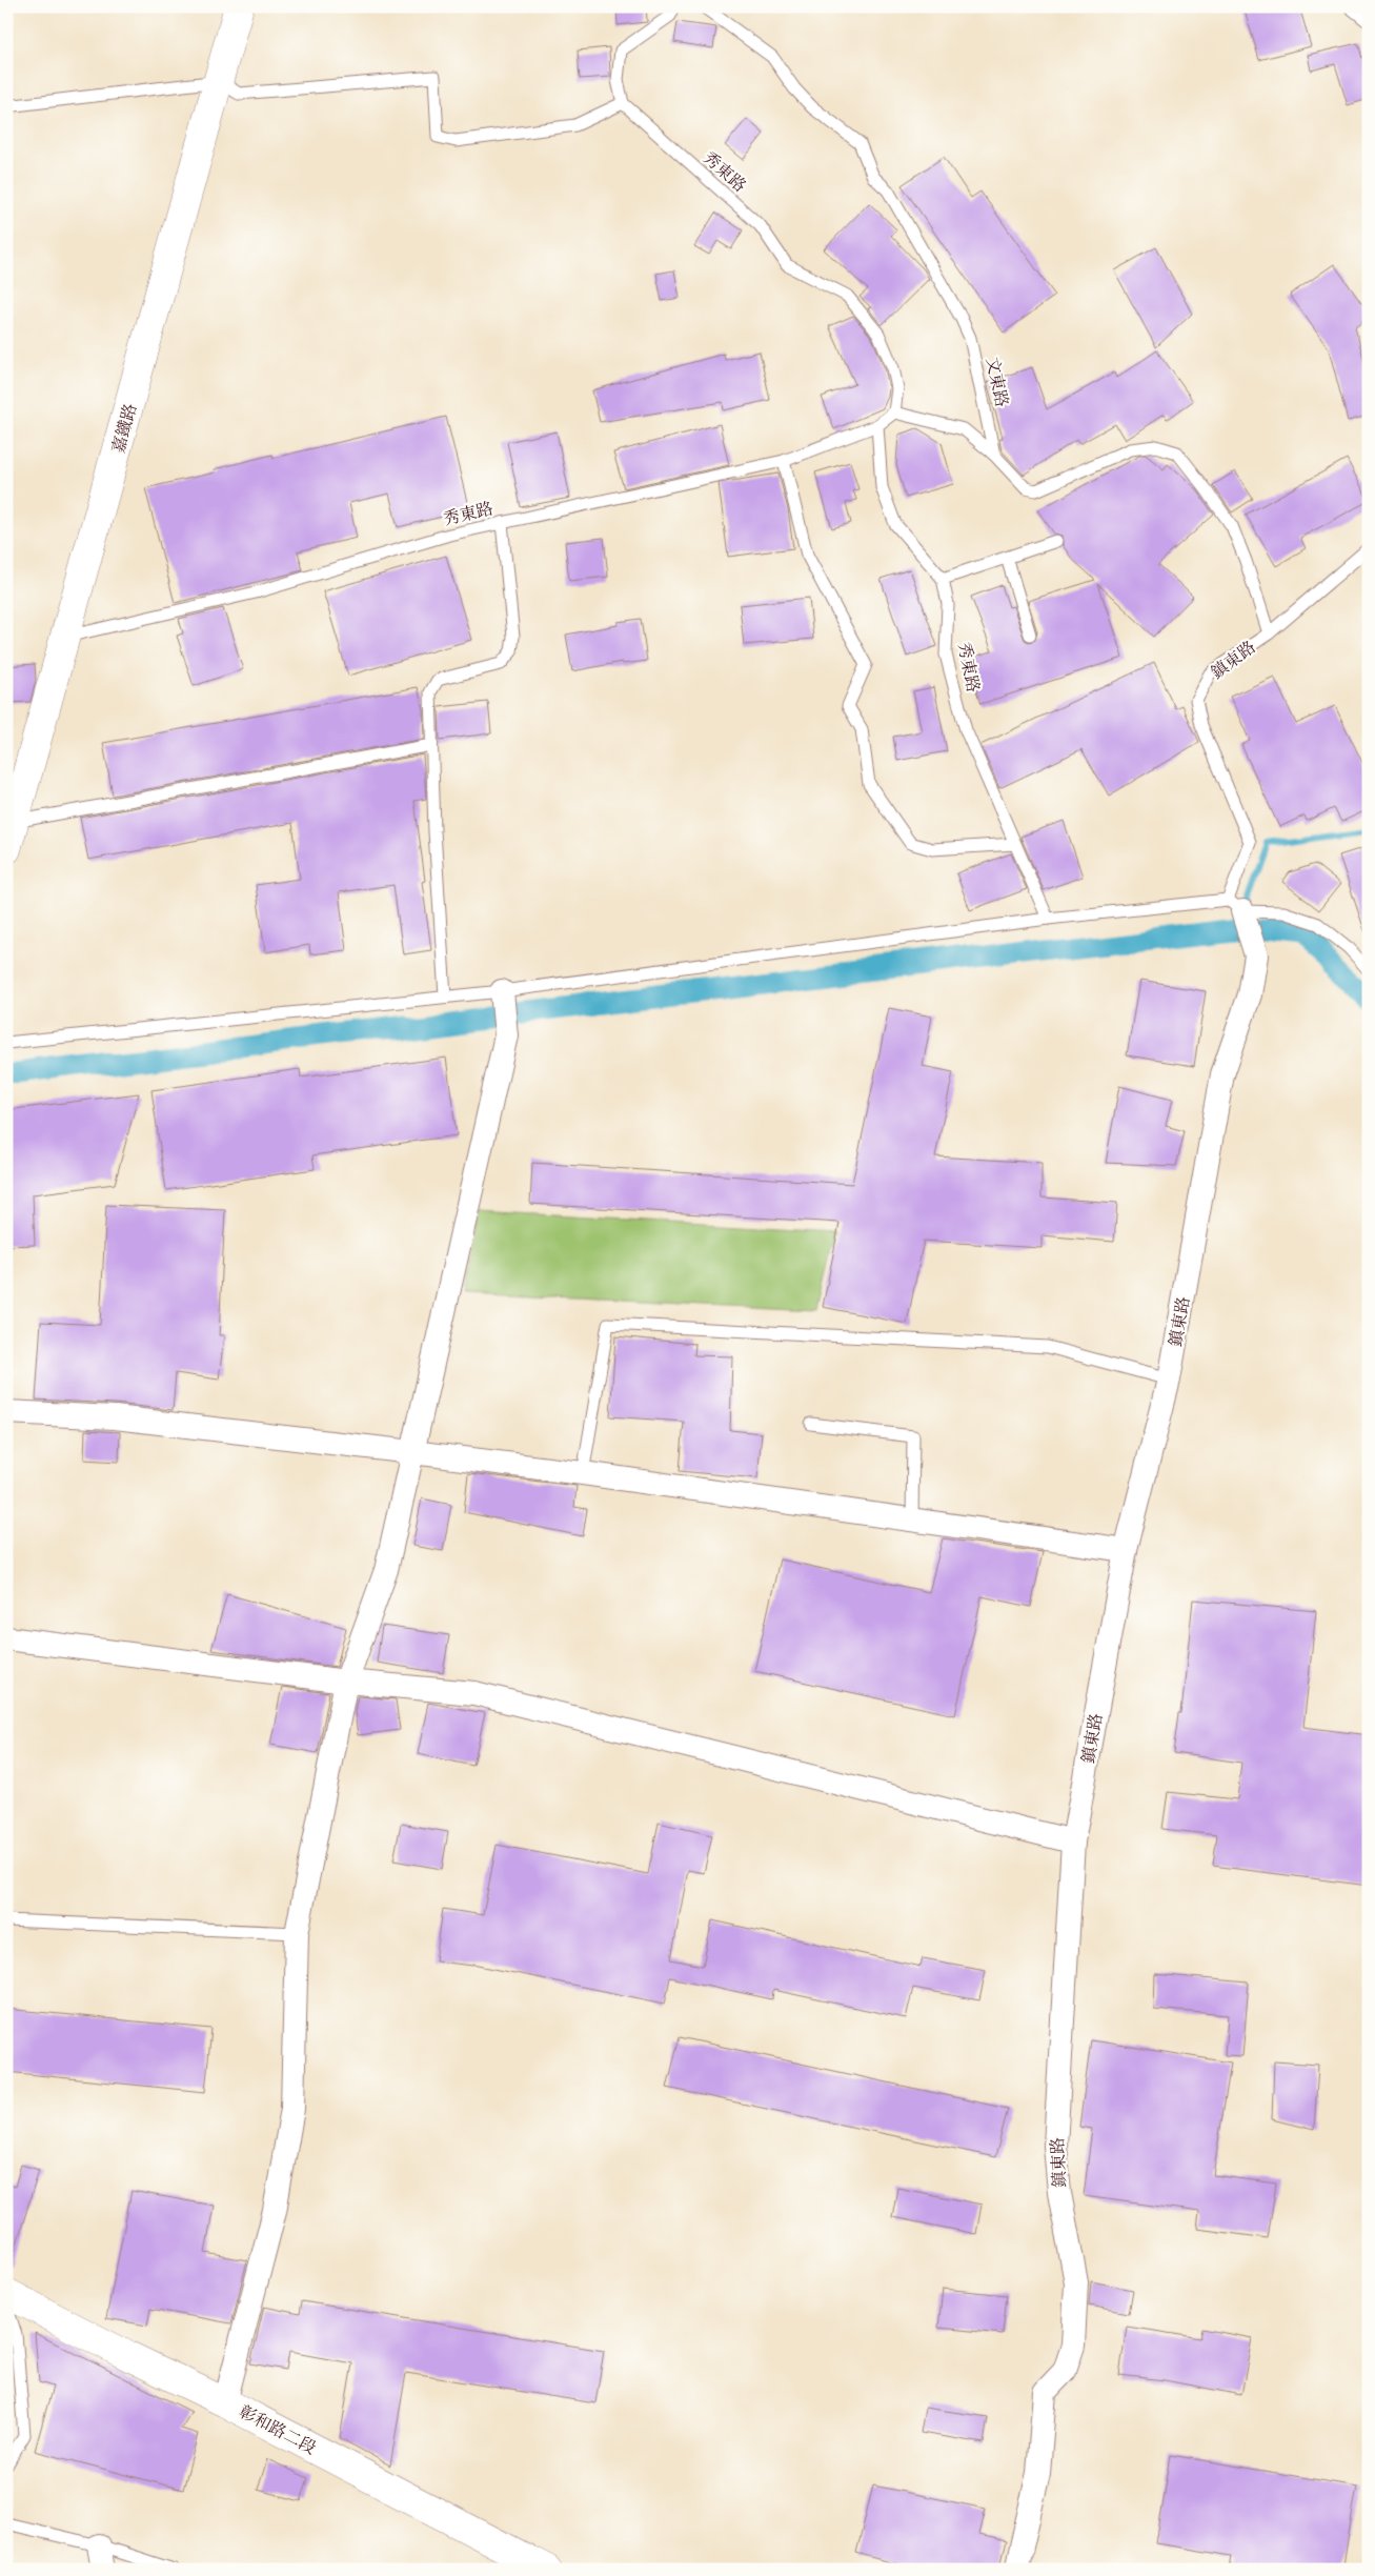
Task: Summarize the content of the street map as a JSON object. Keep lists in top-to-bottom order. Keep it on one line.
{"streets":{"street":["嘉鐵路","鎮東路","彰和路二段"],"lane":["秀東路","文東路"]},"crossings":[["秀東路","嘉鐵路"]]}
